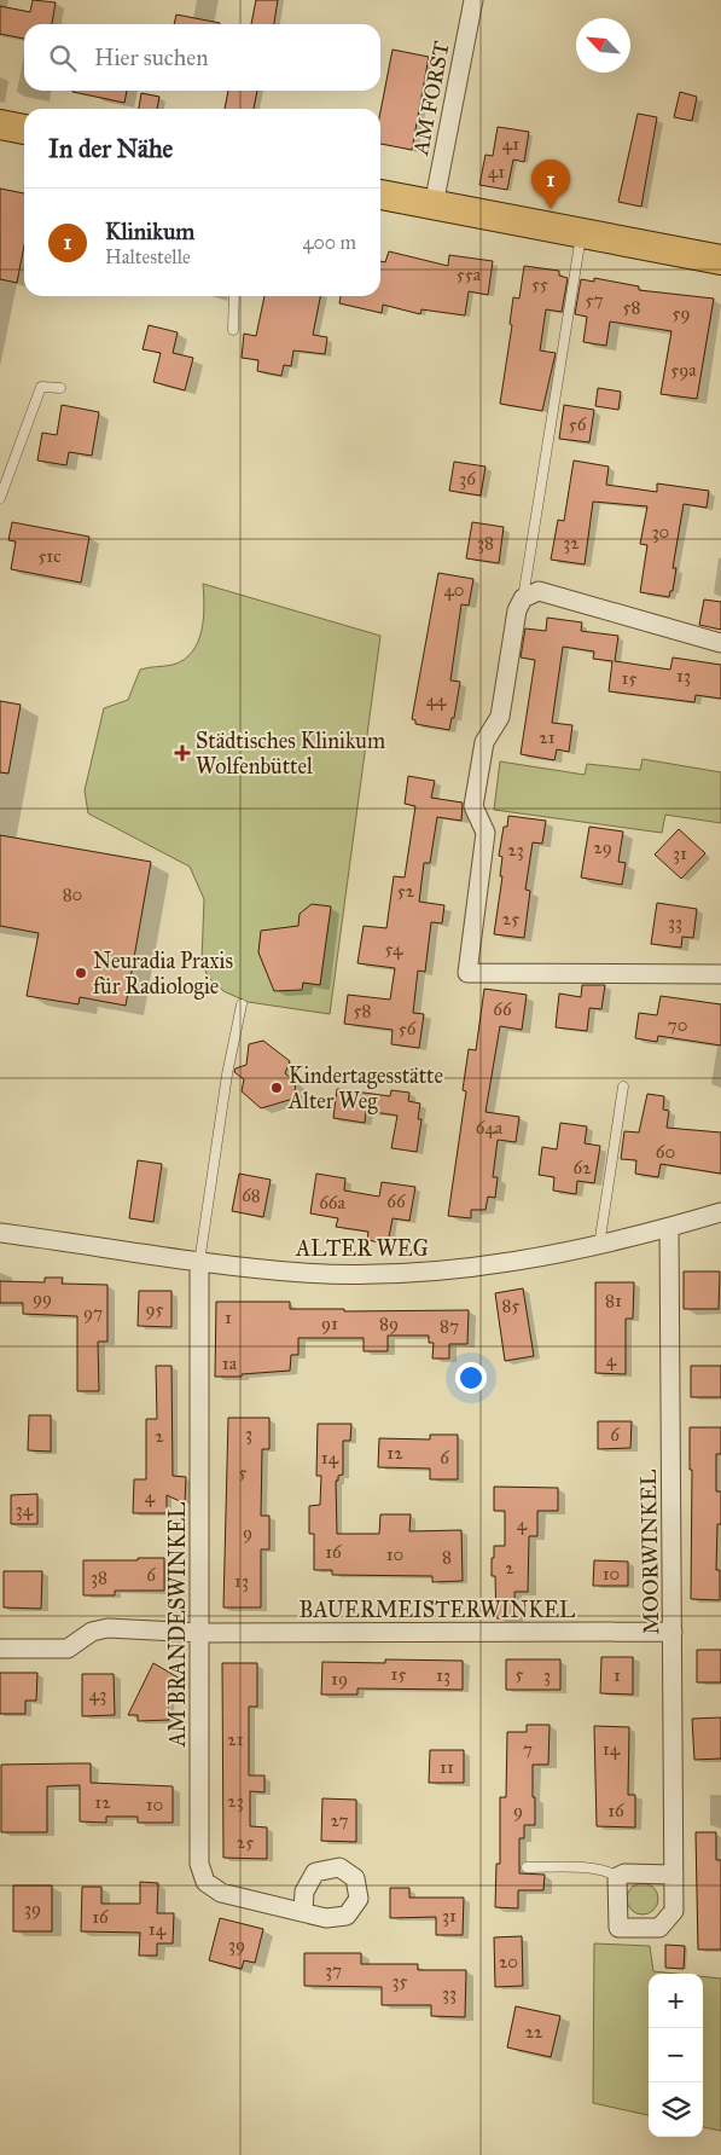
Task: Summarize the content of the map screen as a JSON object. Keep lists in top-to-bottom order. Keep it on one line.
{"streets":{"street":["AM FORST","ALTER WEG","MOORWINKEL","BAUERMEISTERWINKEL","AM BRANDESWINKEL"]},"crossings":[["ALTER WEG","MOORWINKEL"],["ALTER WEG","AM BRANDESWINKEL"],["MOORWINKEL","BAUERMEISTERWINKEL"],["BAUERMEISTERWINKEL","AM BRANDESWINKEL"]],"places":{"health":["Städtisches Klinikum Wolfenbüttel"],"other":["Neuradia Praxis für Radiologie","Kindertagesstätte Alter Weg"]},"house_numbers":["41","41","55a","55","57","58","59","59a","56","36","30","38","32","51c","40","13","15","44","21","29","23","31","52","80","25","33","54","66","58","70","56","64a","60","62","68","66","66a","99","81","85","95","97","1","91","89","87","4","1a","3","6","2","12","14","6","5","4","34","4","9","16","10","8","2","10","6","38","13","15","5","13","3","1","19","43","21","7","14","11","23","12","10","9","16","27","25","39","31","16","14","39","20","37","35","33","22"],"north":"top left","page":{"search":"Hier suchen","heading":"In der Nähe","pins":"1","list":[{"mark":"1","name":"Klinikum","note":"Haltestelle","value":"400 m"}],"map_buttons":["+","−"]}}
